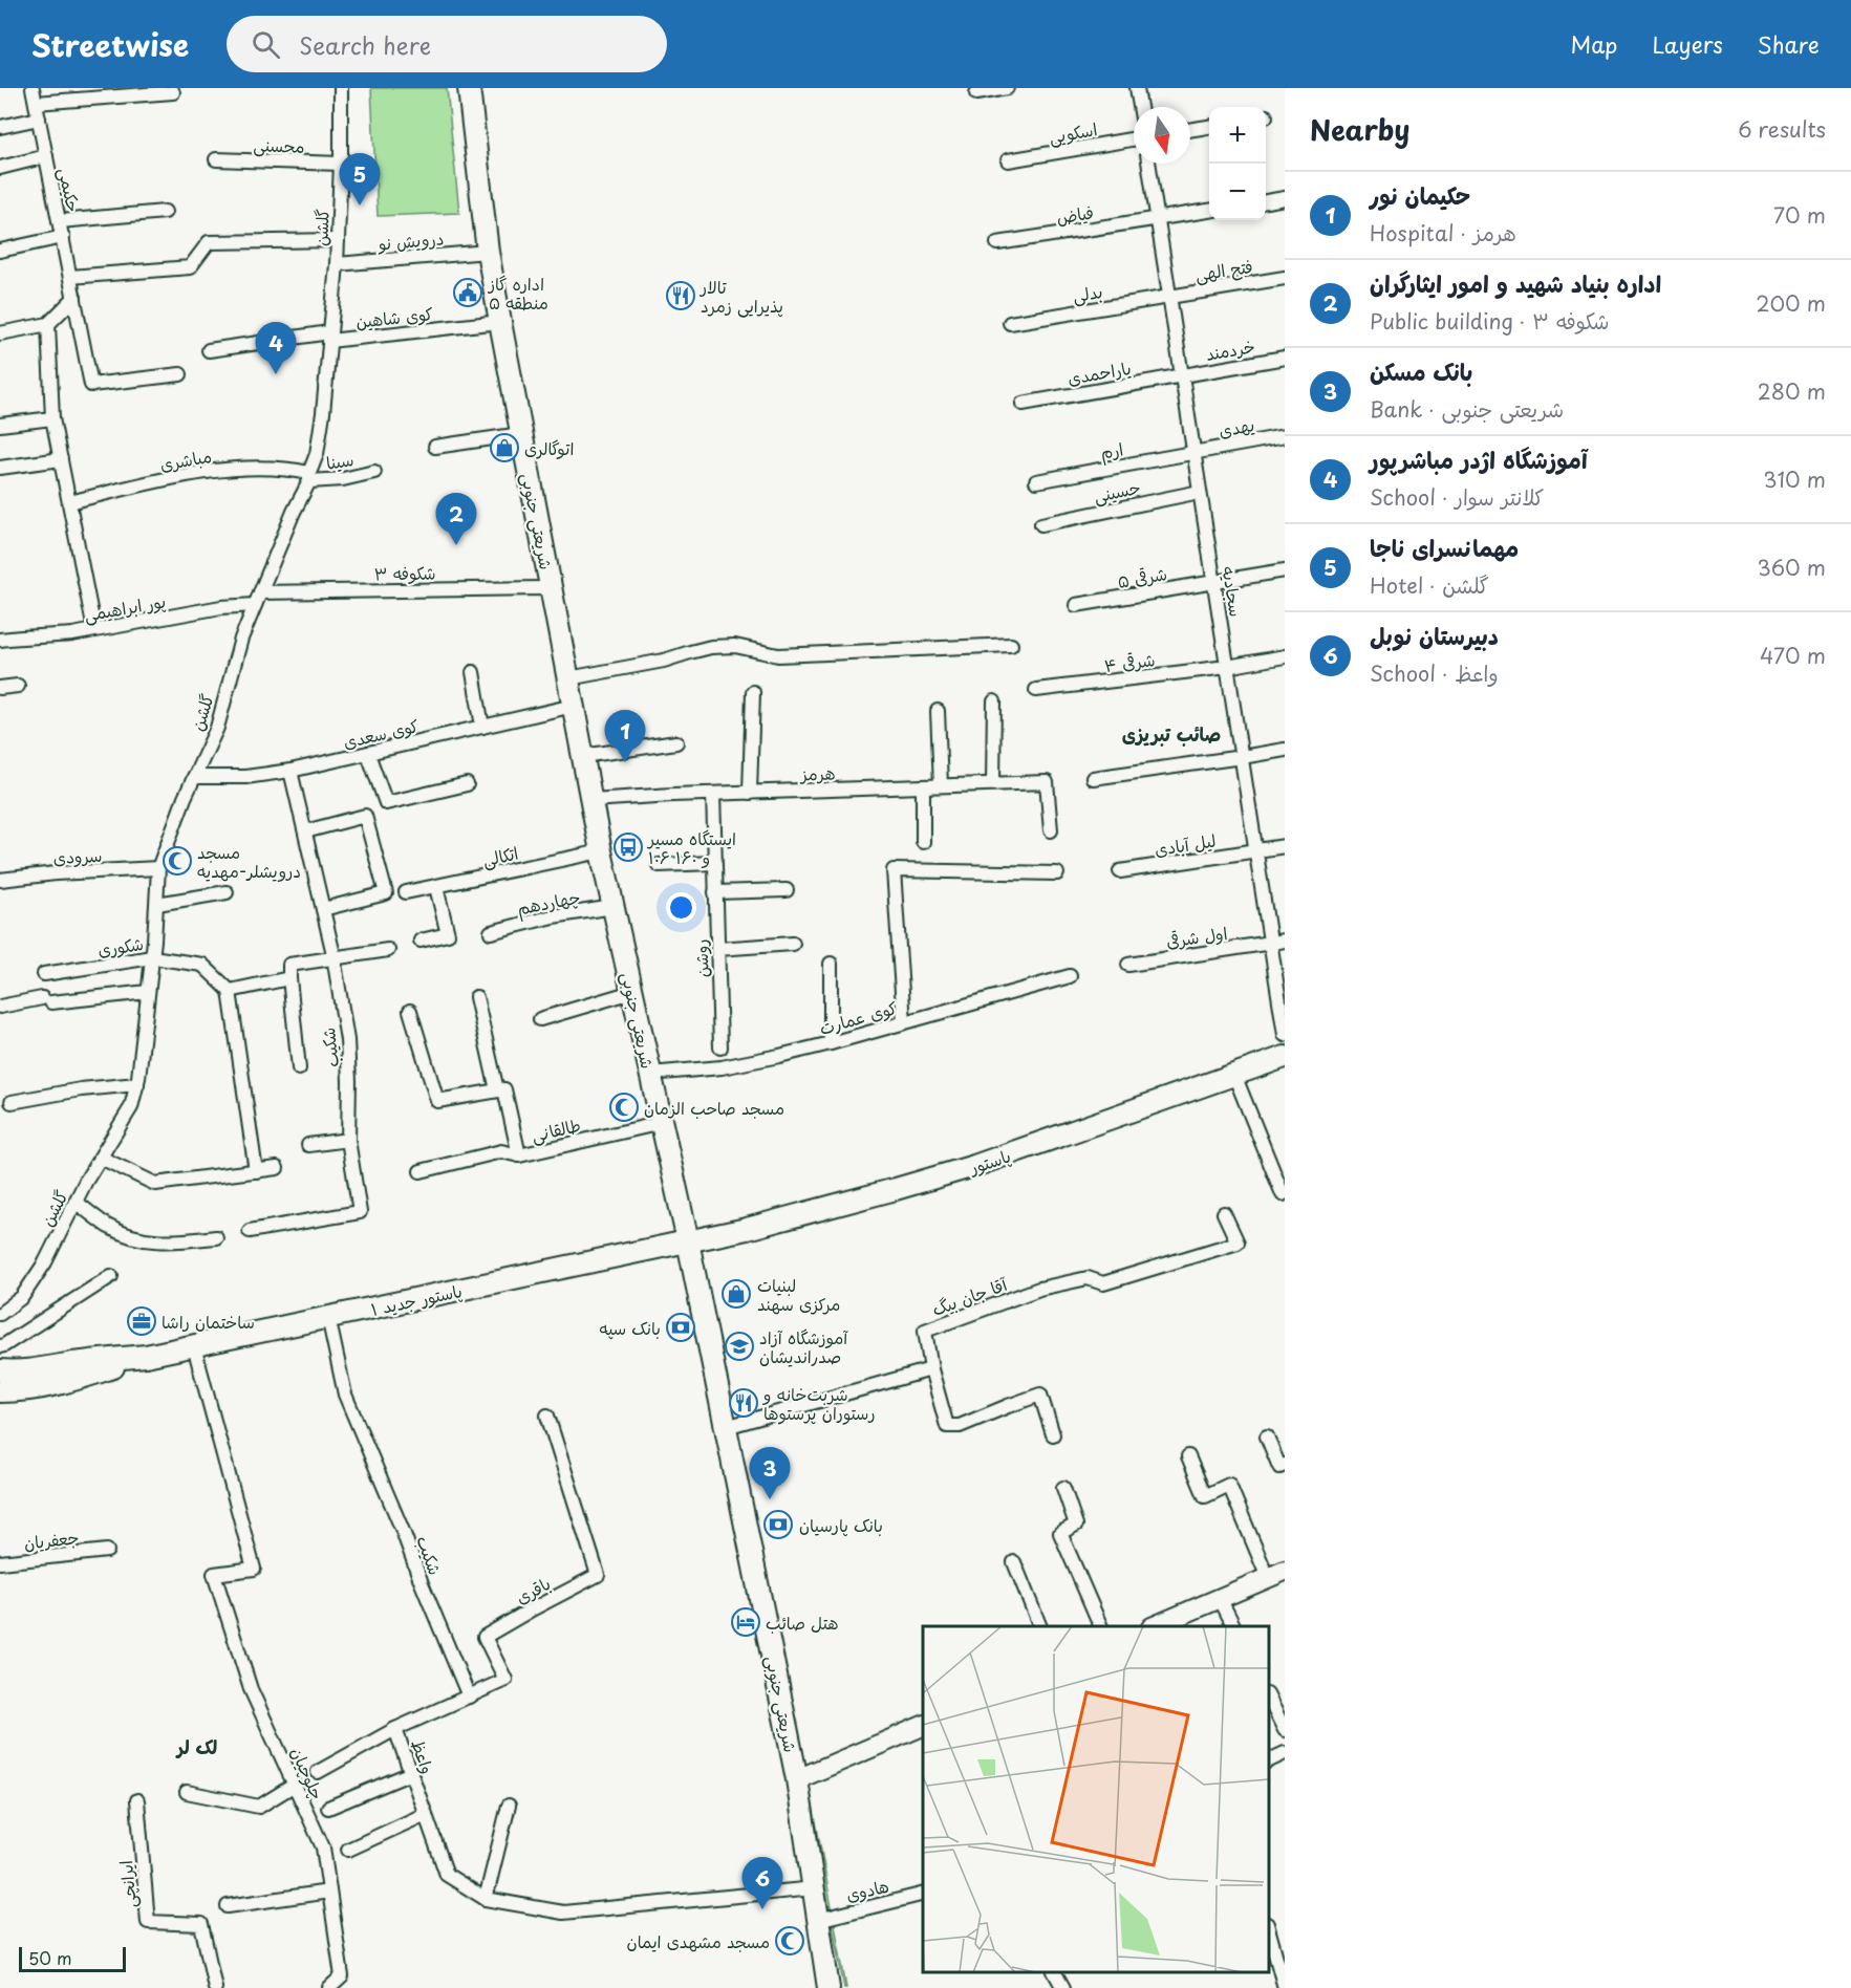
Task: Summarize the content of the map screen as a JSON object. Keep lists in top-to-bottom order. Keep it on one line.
{"streets":{"main road":["شریعتی جنوبی","پاستور","پاستور جدید ۱"],"street":["اسکویی","محسنی","حکیمی","فیاض","گلشن","درویش نو","فتح الهی","بدلی","کوی شاهین","خردمند","یاراحمدی","یهدی","ارم","مباشری","سینا","حسینی","شکوفه ۳","۵ شرقی","سجادیه","پور ابراهیمی","۴ شرقی","کوی سعدی","هرمز","لیل آبادی","سرودی","اتکالی","چهاردهم","اول شرقی","شکوری","روشن","کوی عمارت","شکیب","طالقانی","آقا جان بیگ","جعفریان","باقری","واعظ","چلوچیان","ایرانچی","هادوی"]},"crossings":[["محسنی","گلشن"],["فیاض","سجادیه"],["گلشن","درویش نو"],["گلشن","کوی شاهین"],["گلشن","مباشری"],["گلشن","سینا"],["گلشن","شکوفه ۳"],["گلشن","پور ابراهیمی"],["گلشن","کوی سعدی"],["گلشن","سرودی"],["گلشن","شکوری"],["درویش نو","شریعتی جنوبی"],["فتح الهی","بدلی"],["فتح الهی","سجادیه"],["بدلی","سجادیه"],["کوی شاهین","شریعتی جنوبی"],["خردمند","یاراحمدی"],["خردمند","سجادیه"],["یاراحمدی","سجادیه"],["یهدی","ارم"],["یهدی","سجادیه"],["ارم","سجادیه"],["مباشری","سینا"],["حسینی","سجادیه"],["شریعتی جنوبی","شکوفه ۳"],["شریعتی جنوبی","کوی سعدی"],["شریعتی جنوبی","هرمز"],["شریعتی جنوبی","اتکالی"],["شریعتی جنوبی","چهاردهم"],["شریعتی جنوبی","کوی عمارت"],["شریعتی جنوبی","طالقانی"],["شریعتی جنوبی","پاستور"],["شریعتی جنوبی","پاستور جدید ۱"],["شریعتی جنوبی","واعظ"],["شریعتی جنوبی","هادوی"],["۵ شرقی","سجادیه"],["سجادیه","۴ شرقی"],["سجادیه","لیل آبادی"],["سجادیه","اول شرقی"],["کوی سعدی","شکیب"],["هرمز","روشن"],["شکیب","پاستور جدید ۱"],["شکیب","واعظ"],["پاستور","پاستور جدید ۱"],["پاستور جدید ۱","چلوچیان"],["باقری","واعظ"]],"districts":["صائب تبریزی","لک لر"],"places":{"public building":["اداره گاز منطقه ۵"],"restaurant":["تالار پذیرایی زمرد","شربت‌خانه و رستوران پرستوها"],"shop":["اتوگالری","لبنیات مرکزی سهند"],"bus stop":["ایستگاه مسیر ۱۰۶ و ۱۶۰"],"mosque":["مسجد درویشلر-مهدیه","مسجد صاحب الزمان","مسجد مشهدی ایمان"],"office":["ساختمان راشا"],"bank":["بانک سپه","بانک پارسیان"],"school or university":["آموزشگاه آزاد صدراندیشان"],"hotel":["هتل صائب"]},"scale_bar":"50 m","north":"bottom","page":{"header":"Streetwise","search":"Search here","nav":["Map","Layers","Share"],"heading":["Nearby","6 results"],"map_buttons":["+","−"],"pins":["5","4","2","1","3","6"],"list":[{"mark":"1","name":"حکیمان نور","note":"Hospital · هرمز","value":"70 m"},{"mark":"2","name":"اداره بنیاد شهید و امور ایثارگران","note":"Public building · شکوفه ۳","value":"200 m"},{"mark":"3","name":"بانک مسکن","note":"Bank · شریعتی جنوبی","value":"280 m"},{"mark":"4","name":"آموزشگاه اژدر مباشرپور","note":"School · کلانتر سوار","value":"310 m"},{"mark":"5","name":"مهمانسرای ناجا","note":"Hotel · گلشن","value":"360 m"},{"mark":"6","name":"دبیرستان نوبل","note":"School · واعظ","value":"470 m"}],"scale":"50 m"}}
